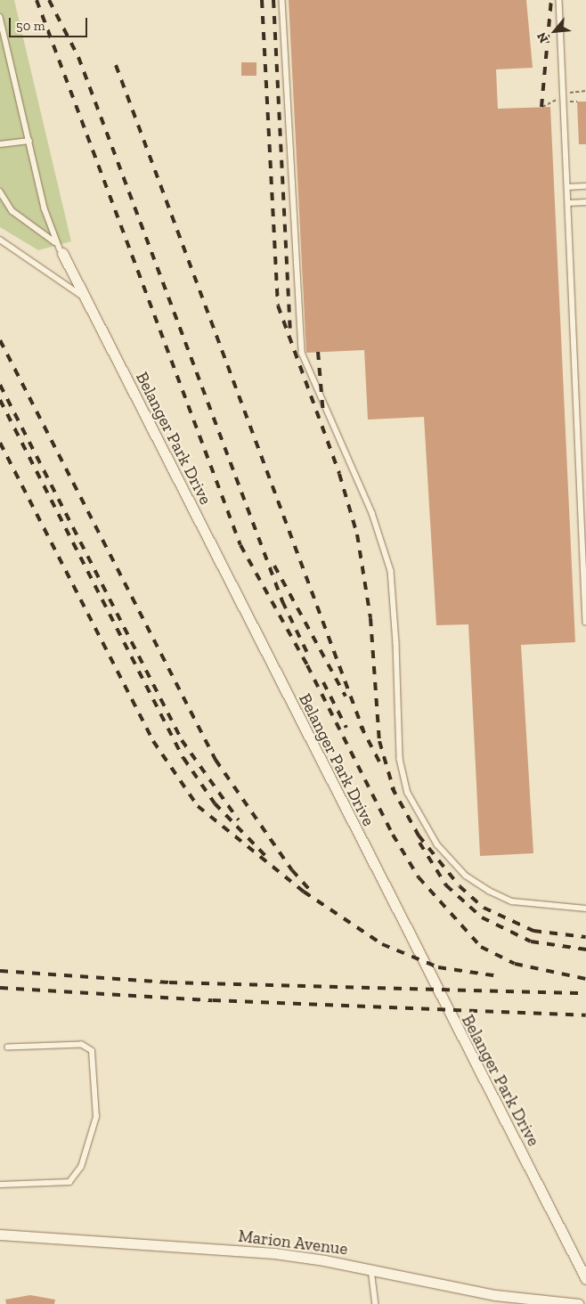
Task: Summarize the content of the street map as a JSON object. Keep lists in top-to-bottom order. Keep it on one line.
{"streets":{"street":["Belanger Park Drive","Marion Avenue"]},"scale_bar":"50 m","north":"bottom left"}
